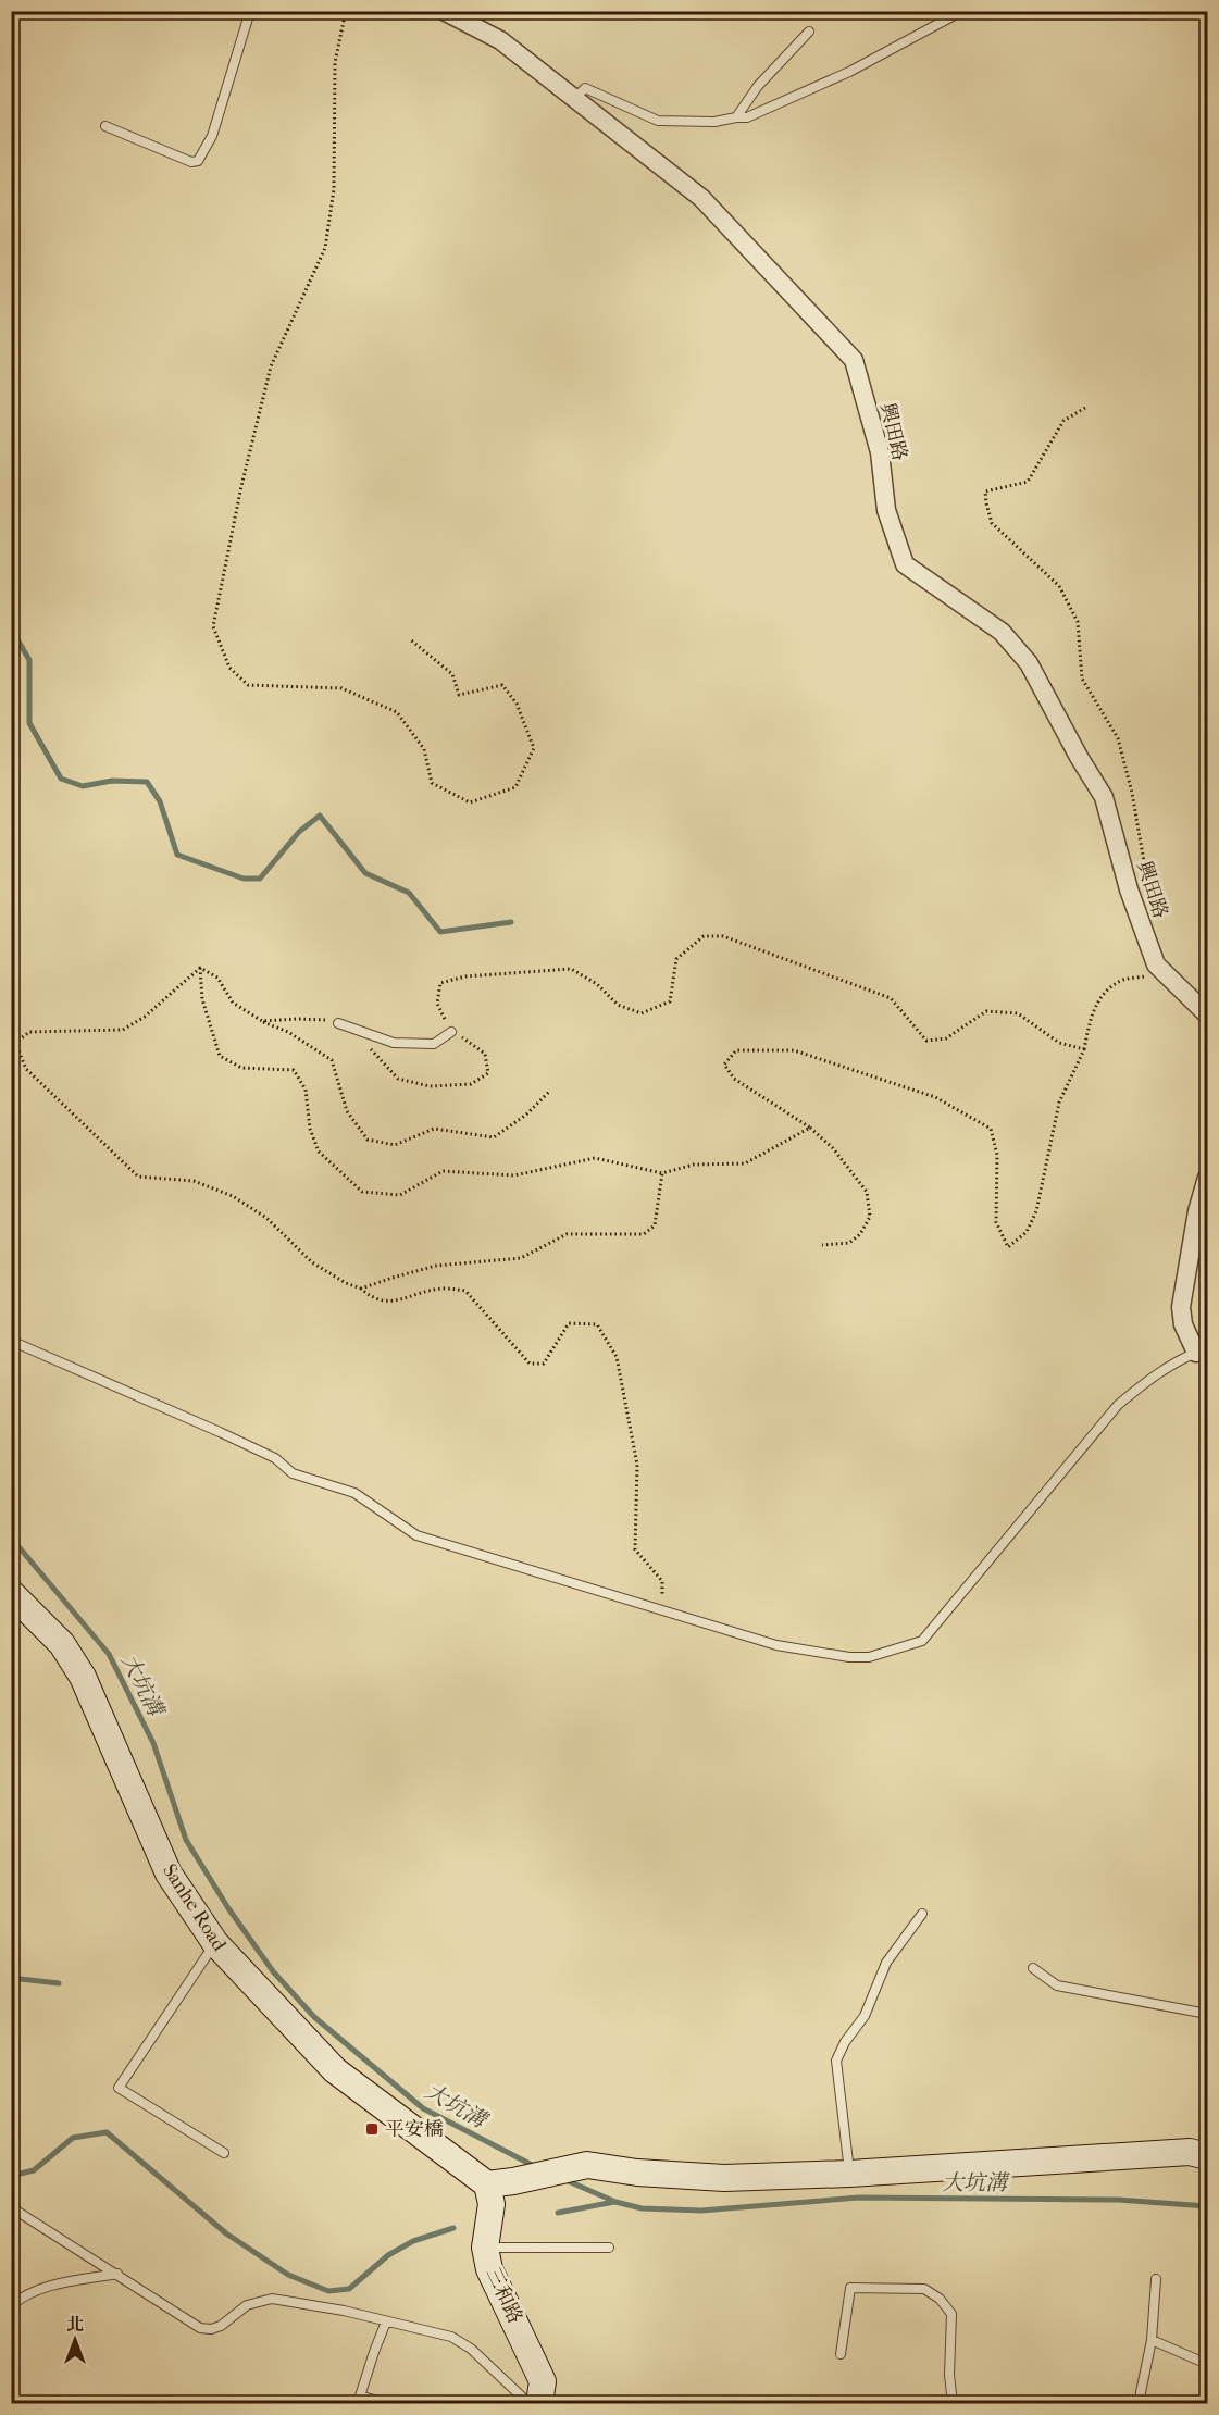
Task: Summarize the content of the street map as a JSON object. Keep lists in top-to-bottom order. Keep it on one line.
{"streets":{"main road":["Sanhe Road","三和路"],"street":["興田路"]},"crossings":[["Sanhe Road","三和路"]],"water":["大坑溝"],"places":{"transit":["平安橋"]},"north":"top"}
